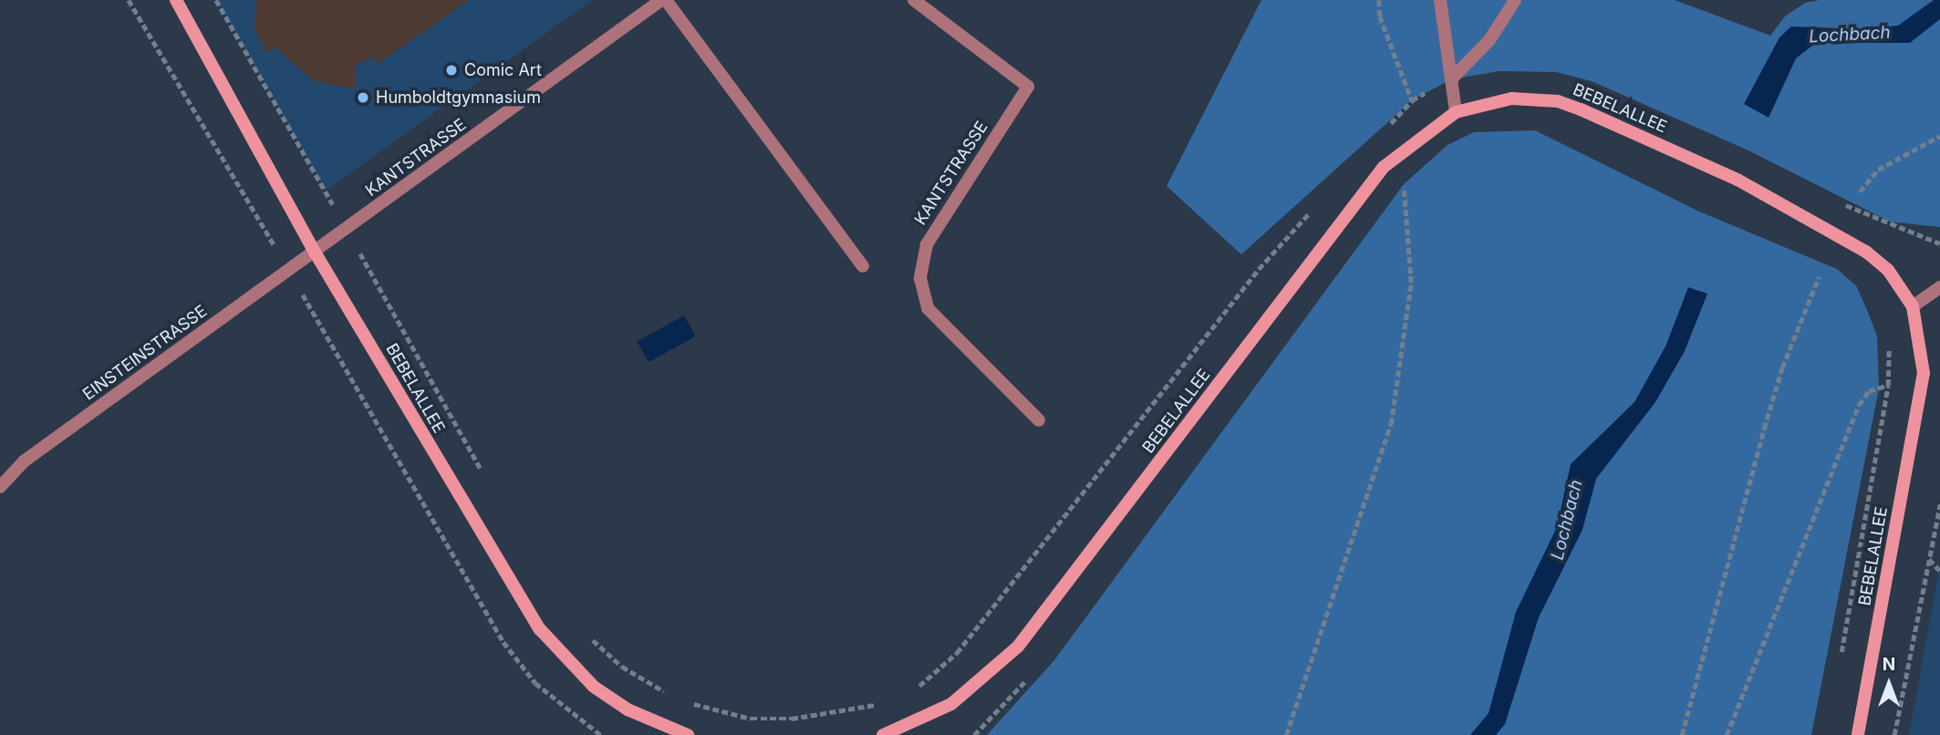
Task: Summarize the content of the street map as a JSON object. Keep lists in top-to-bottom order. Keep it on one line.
{"streets":{"main road":["BEBELALLEE"],"street":["KANTSTRASSE","EINSTEINSTRASSE"]},"crossings":[["BEBELALLEE","KANTSTRASSE"],["BEBELALLEE","EINSTEINSTRASSE"],["KANTSTRASSE","EINSTEINSTRASSE"]],"water":["Lochbach"],"places":["Comic Art","Humboldtgymnasium"],"north":"top"}
